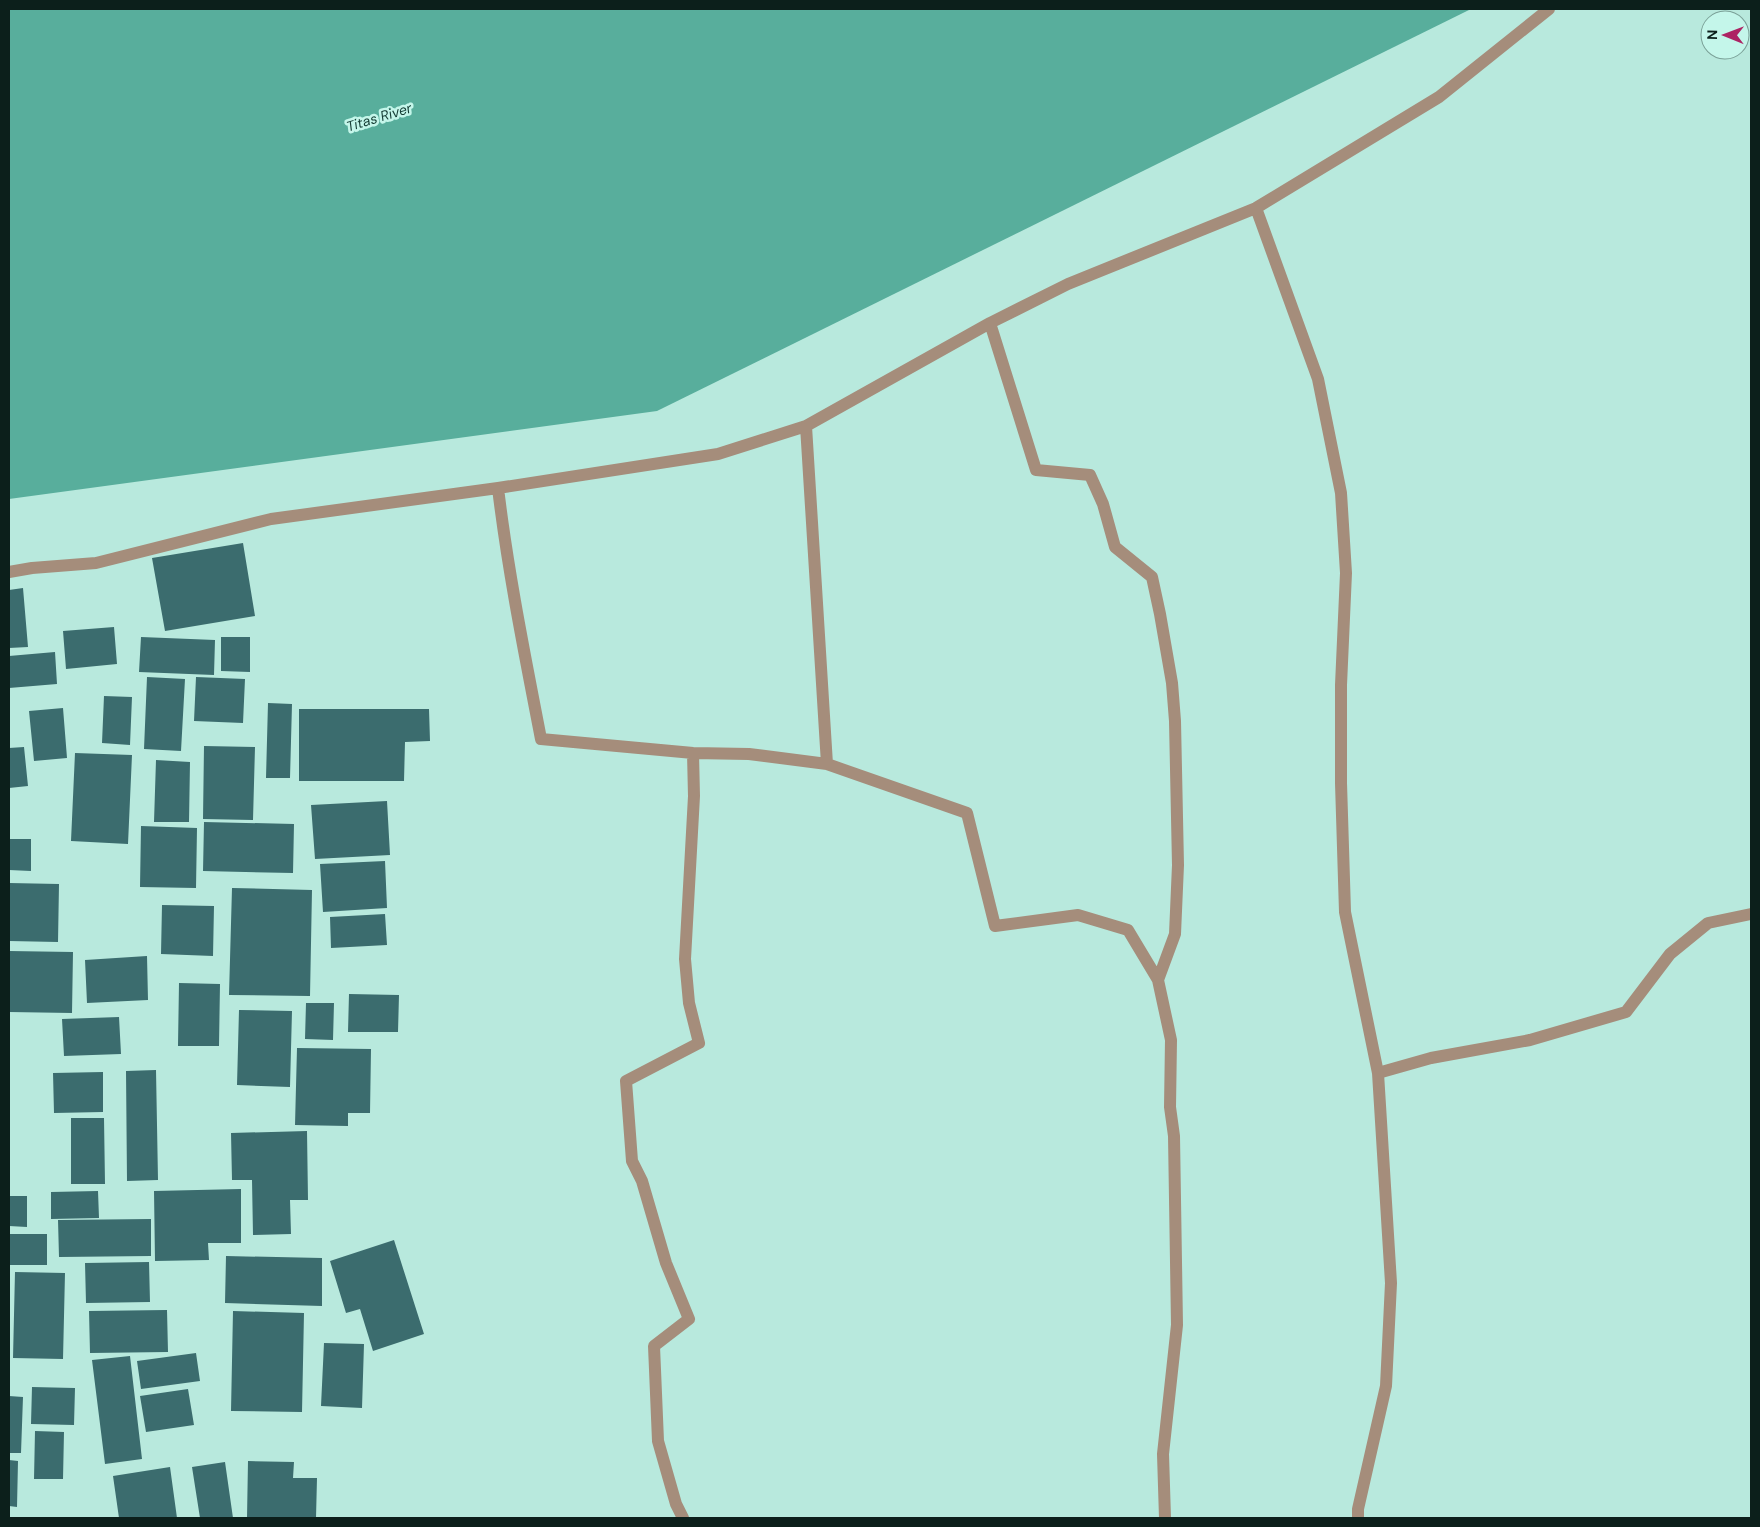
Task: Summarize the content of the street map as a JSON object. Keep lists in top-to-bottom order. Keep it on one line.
{"water":["Titas River"],"north":"left"}
